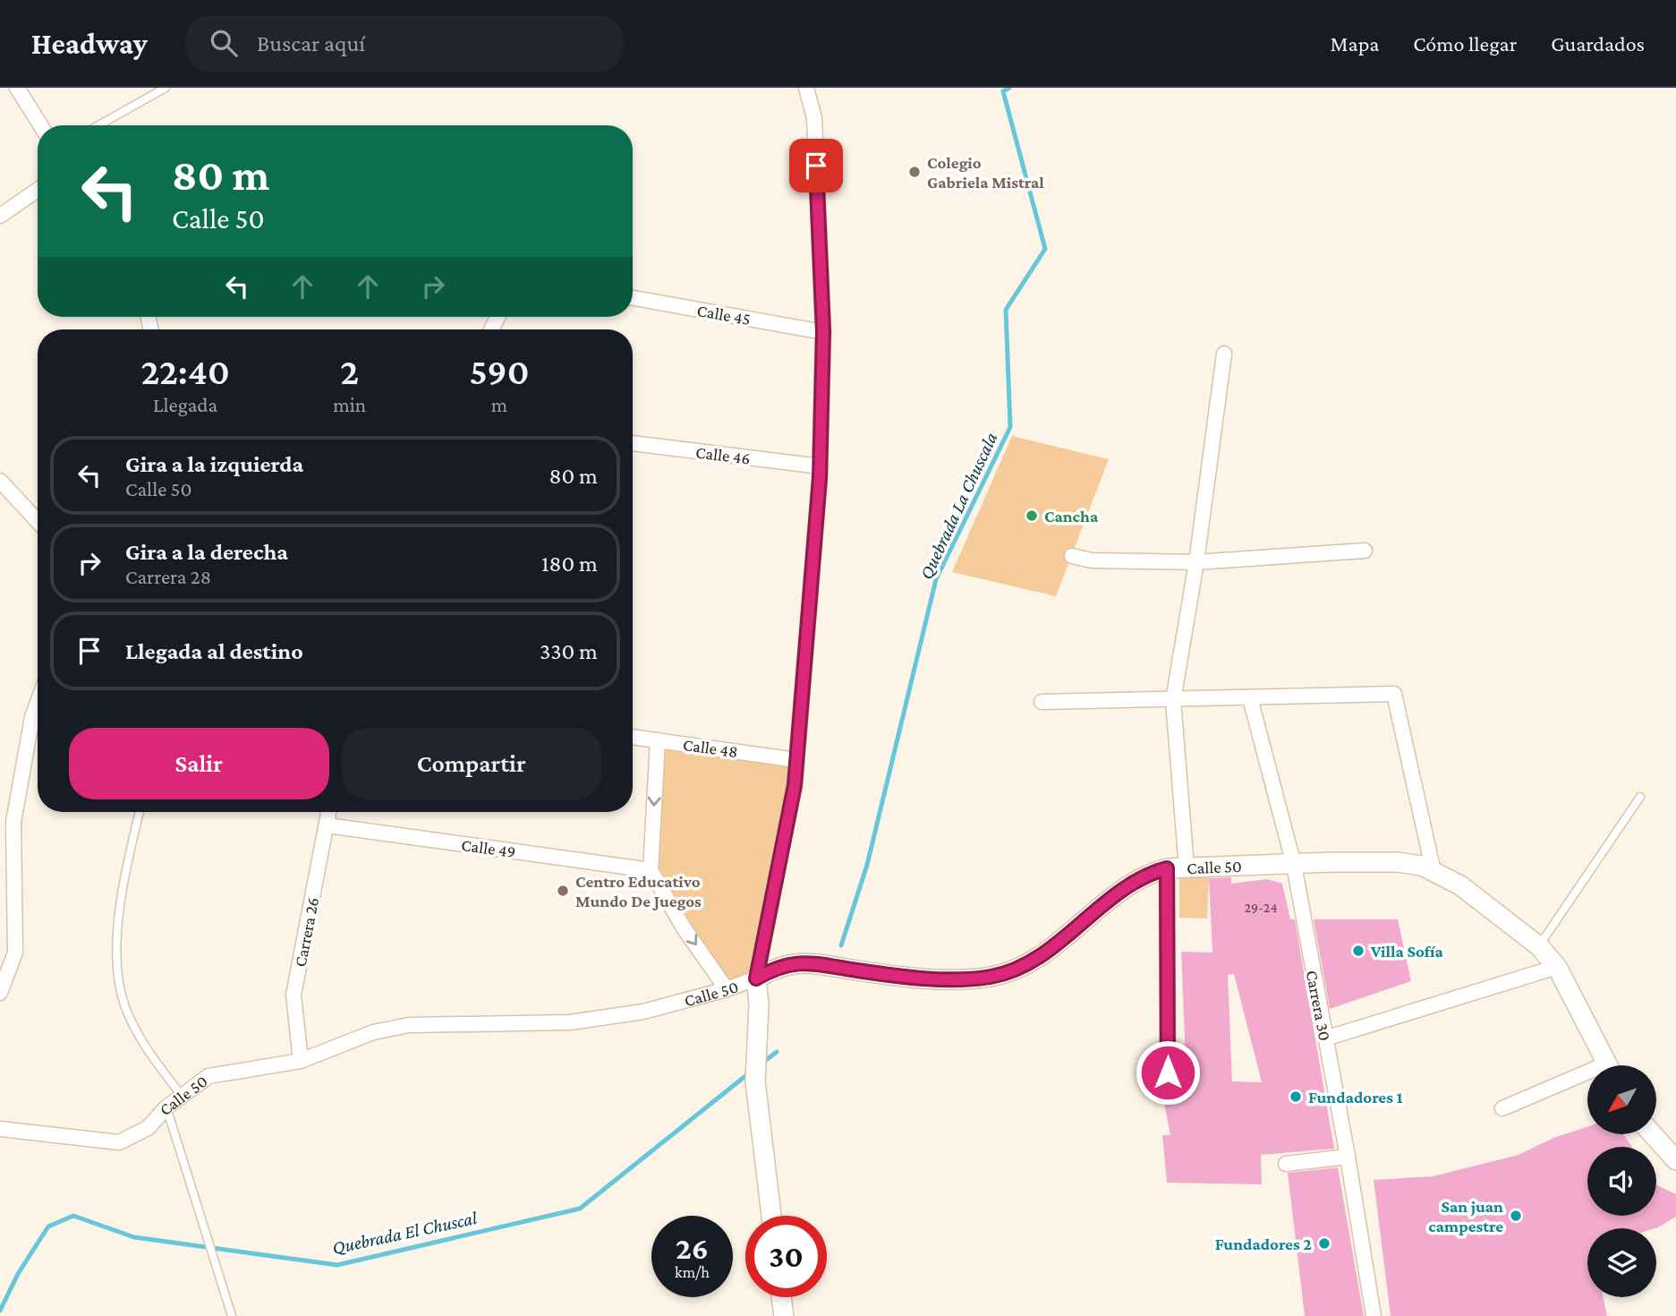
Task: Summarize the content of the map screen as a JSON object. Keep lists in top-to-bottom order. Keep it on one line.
{"streets":{"street":["Calle 45","Calle 46","Calle 48","Calle 49","Calle 50","Carrera 26","Carrera 30"]},"crossings":[["Calle 49","Carrera 26"],["Calle 50","Carrera 26"],["Calle 50","Carrera 30"]],"water":["Quebrada La Chuscala","Quebrada El Chuscal"],"places":["Colegio Gabriela Mistral","Cancha","Centro Educativo Mundo De Juegos","Villa Sofía","Fundadores 1","San juan campestre","Fundadores 2"],"house_numbers":["29-24"],"north":"bottom left","page":{"header":"Headway","search":"Buscar aquí","nav":["Mapa","Cómo llegar","Guardados"],"turn":["80 m","Calle 50"],"eta":["22:40","Llegada","2","min","590","m"],"list":[{"name":"Gira a la izquierda","note":"Calle 50","value":"80 m"},{"name":"Gira a la derecha","note":"Carrera 28","value":"180 m"},{"name":"Llegada al destino","value":"330 m"}],"buttons":["Salir","Compartir"],"speed":"26 km/h","limit":"30"}}
